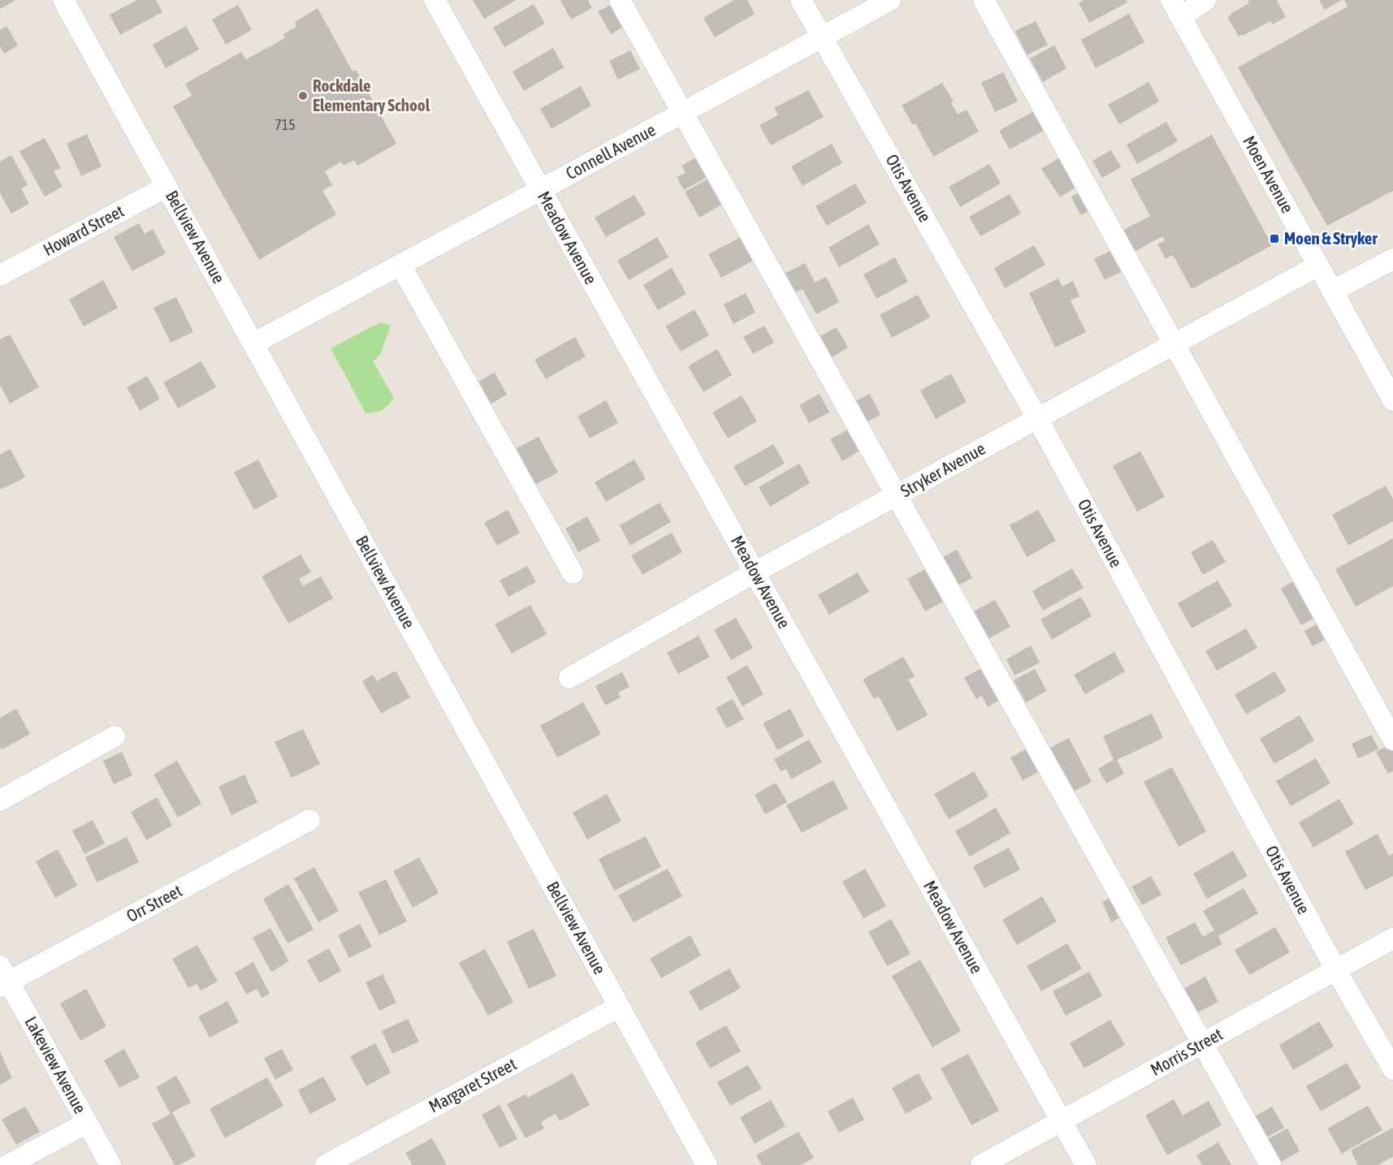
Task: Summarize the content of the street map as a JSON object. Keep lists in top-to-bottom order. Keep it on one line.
{"streets":{"street":["Connell Avenue","Moen Avenue","Otis Avenue","Howard Street","Bellview Avenue","Meadow Avenue","Stryker Avenue","Orr Street","Morris Street","Lakeview Avenue","Margaret Street"]},"crossings":[["Connell Avenue","Otis Avenue"],["Connell Avenue","Bellview Avenue"],["Connell Avenue","Meadow Avenue"],["Moen Avenue","Stryker Avenue"],["Otis Avenue","Stryker Avenue"],["Otis Avenue","Morris Street"],["Howard Street","Bellview Avenue"],["Bellview Avenue","Margaret Street"],["Meadow Avenue","Stryker Avenue"],["Meadow Avenue","Morris Street"],["Orr Street","Lakeview Avenue"]],"places":{"other":["Rockdale Elementary School"],"transit":["Moen & Stryker"]},"house_numbers":["715"]}
